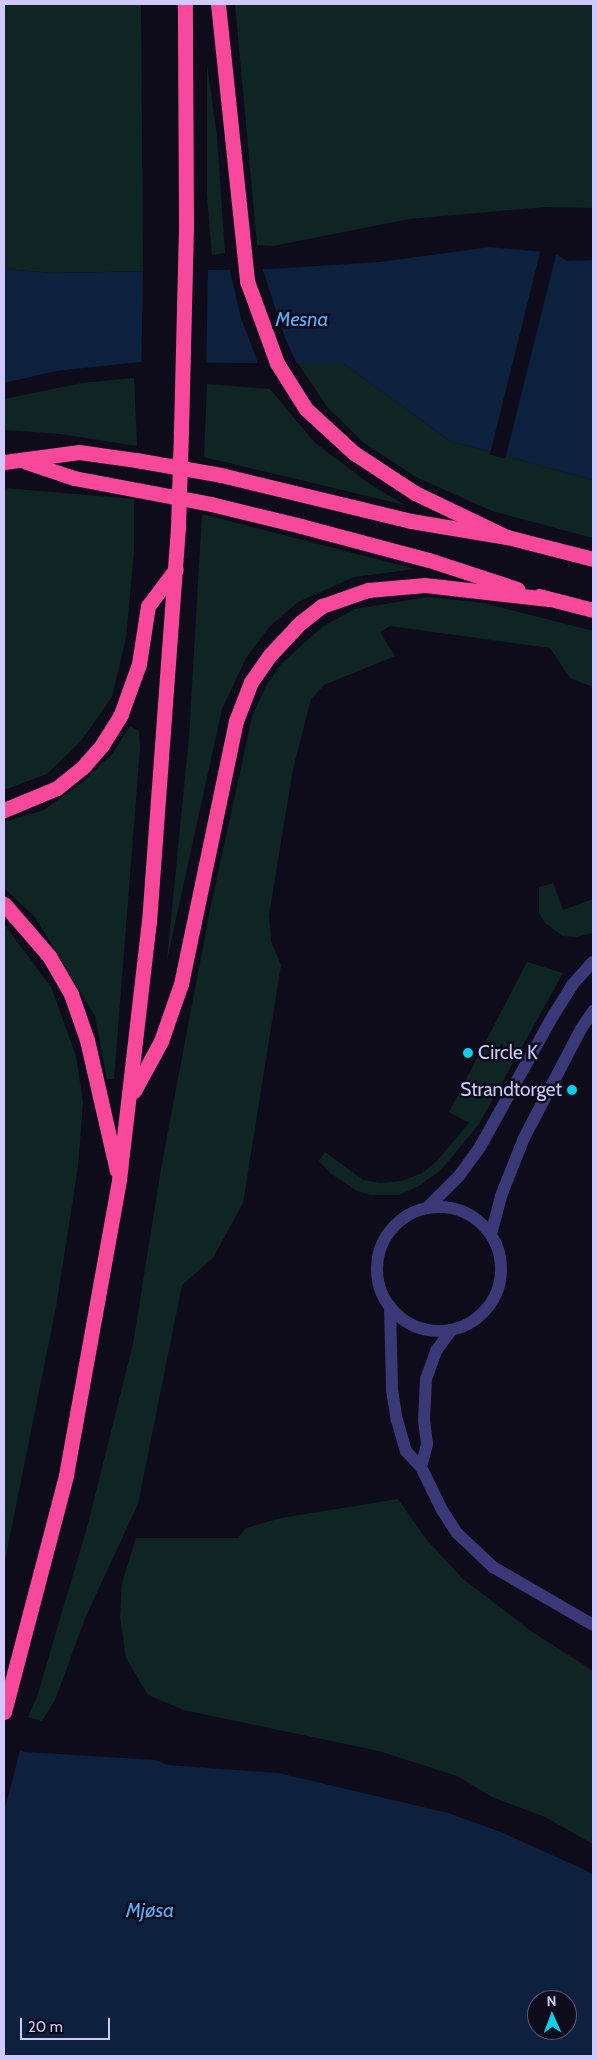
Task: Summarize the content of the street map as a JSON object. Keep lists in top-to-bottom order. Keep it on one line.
{"water":["Mesna","Mjøsa"],"places":["Circle K","Strandtorget"],"scale_bar":"20 m","north":"top"}
